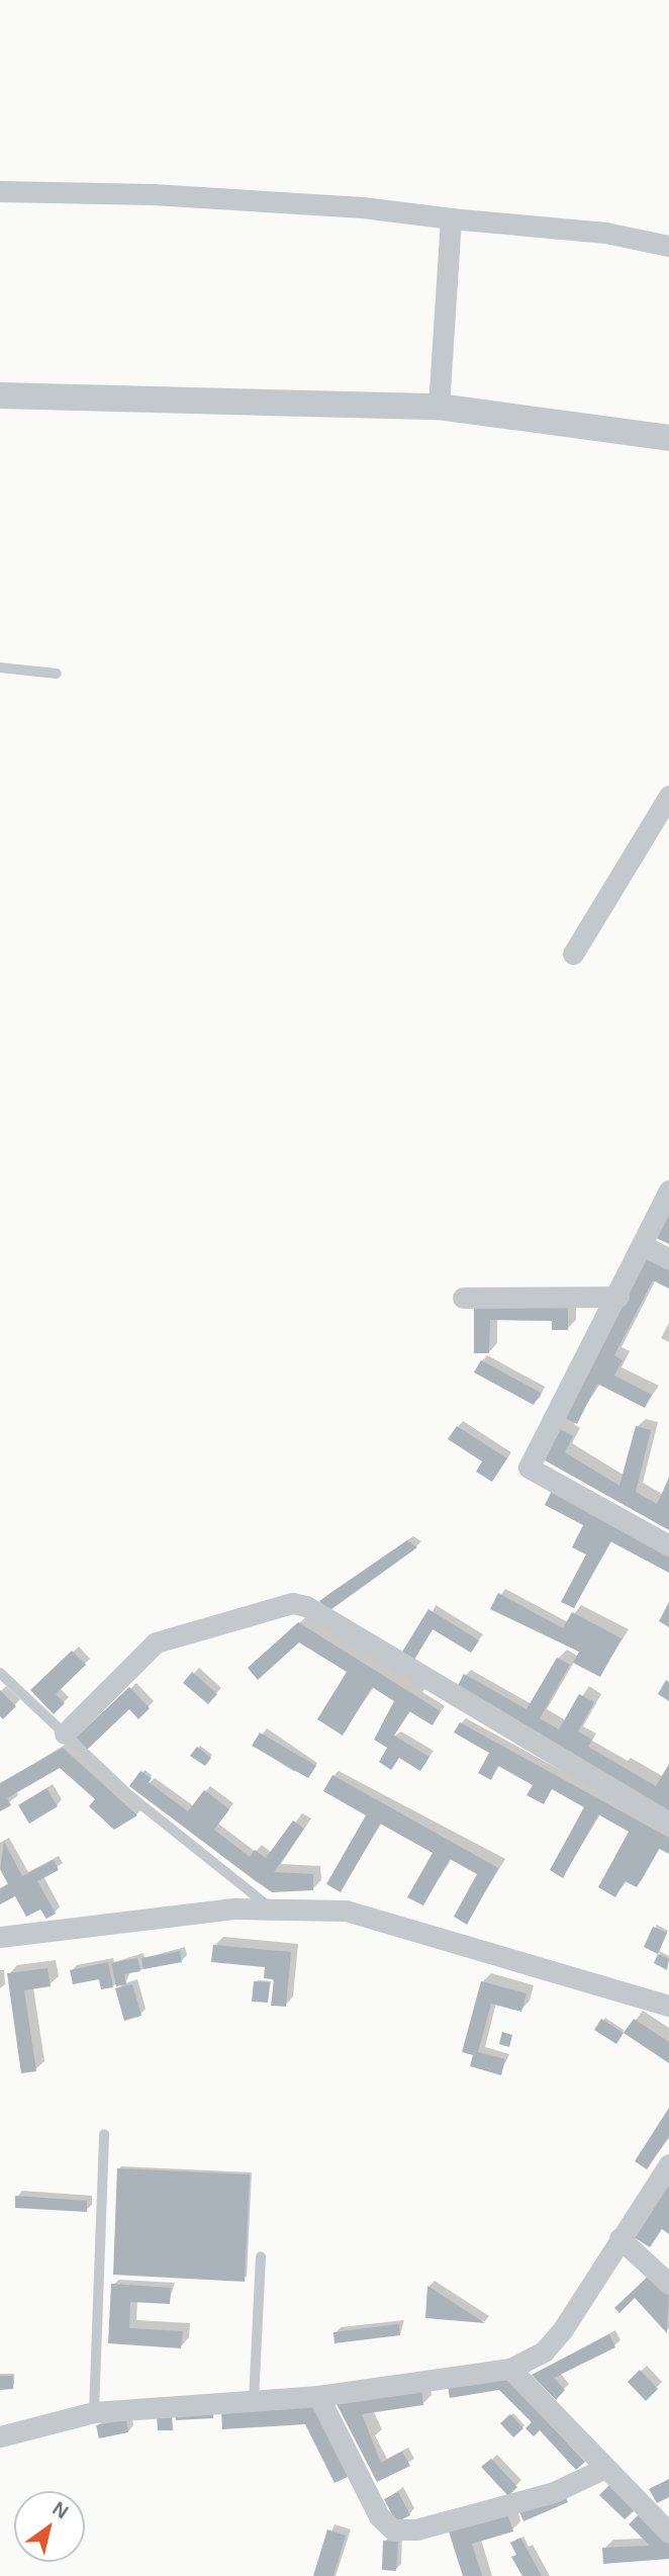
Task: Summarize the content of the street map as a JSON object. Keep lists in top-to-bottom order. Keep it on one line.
{"north":"top right"}
